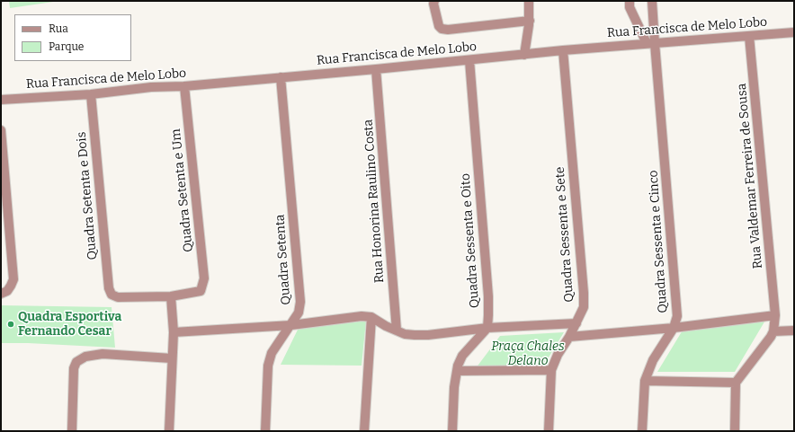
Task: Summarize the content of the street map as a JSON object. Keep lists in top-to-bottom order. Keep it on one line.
{"streets":{"street":["Rua Francisca de Melo Lobo","Rua Valdemar Ferreira de Sousa","Quadra Setenta e Um","Quadra Setenta e Dois","Rua Honorina Raulino Costa","Quadra Sessenta e Sete","Quadra Sessenta e Oito","Quadra Sessenta e Cinco","Quadra Setenta"]},"crossings":[["Rua Francisca de Melo Lobo","Rua Valdemar Ferreira de Sousa"],["Rua Francisca de Melo Lobo","Quadra Setenta e Um"],["Rua Francisca de Melo Lobo","Quadra Setenta e Dois"],["Rua Francisca de Melo Lobo","Rua Honorina Raulino Costa"],["Rua Francisca de Melo Lobo","Quadra Sessenta e Sete"],["Rua Francisca de Melo Lobo","Quadra Sessenta e Oito"],["Rua Francisca de Melo Lobo","Quadra Sessenta e Cinco"],["Rua Francisca de Melo Lobo","Quadra Setenta"],["Quadra Setenta e Um","Quadra Setenta e Dois"]],"parks":["Praça Chales Delano"],"places":["Quadra Esportiva Fernando Cesar"],"legend":["Rua","Parque"]}
